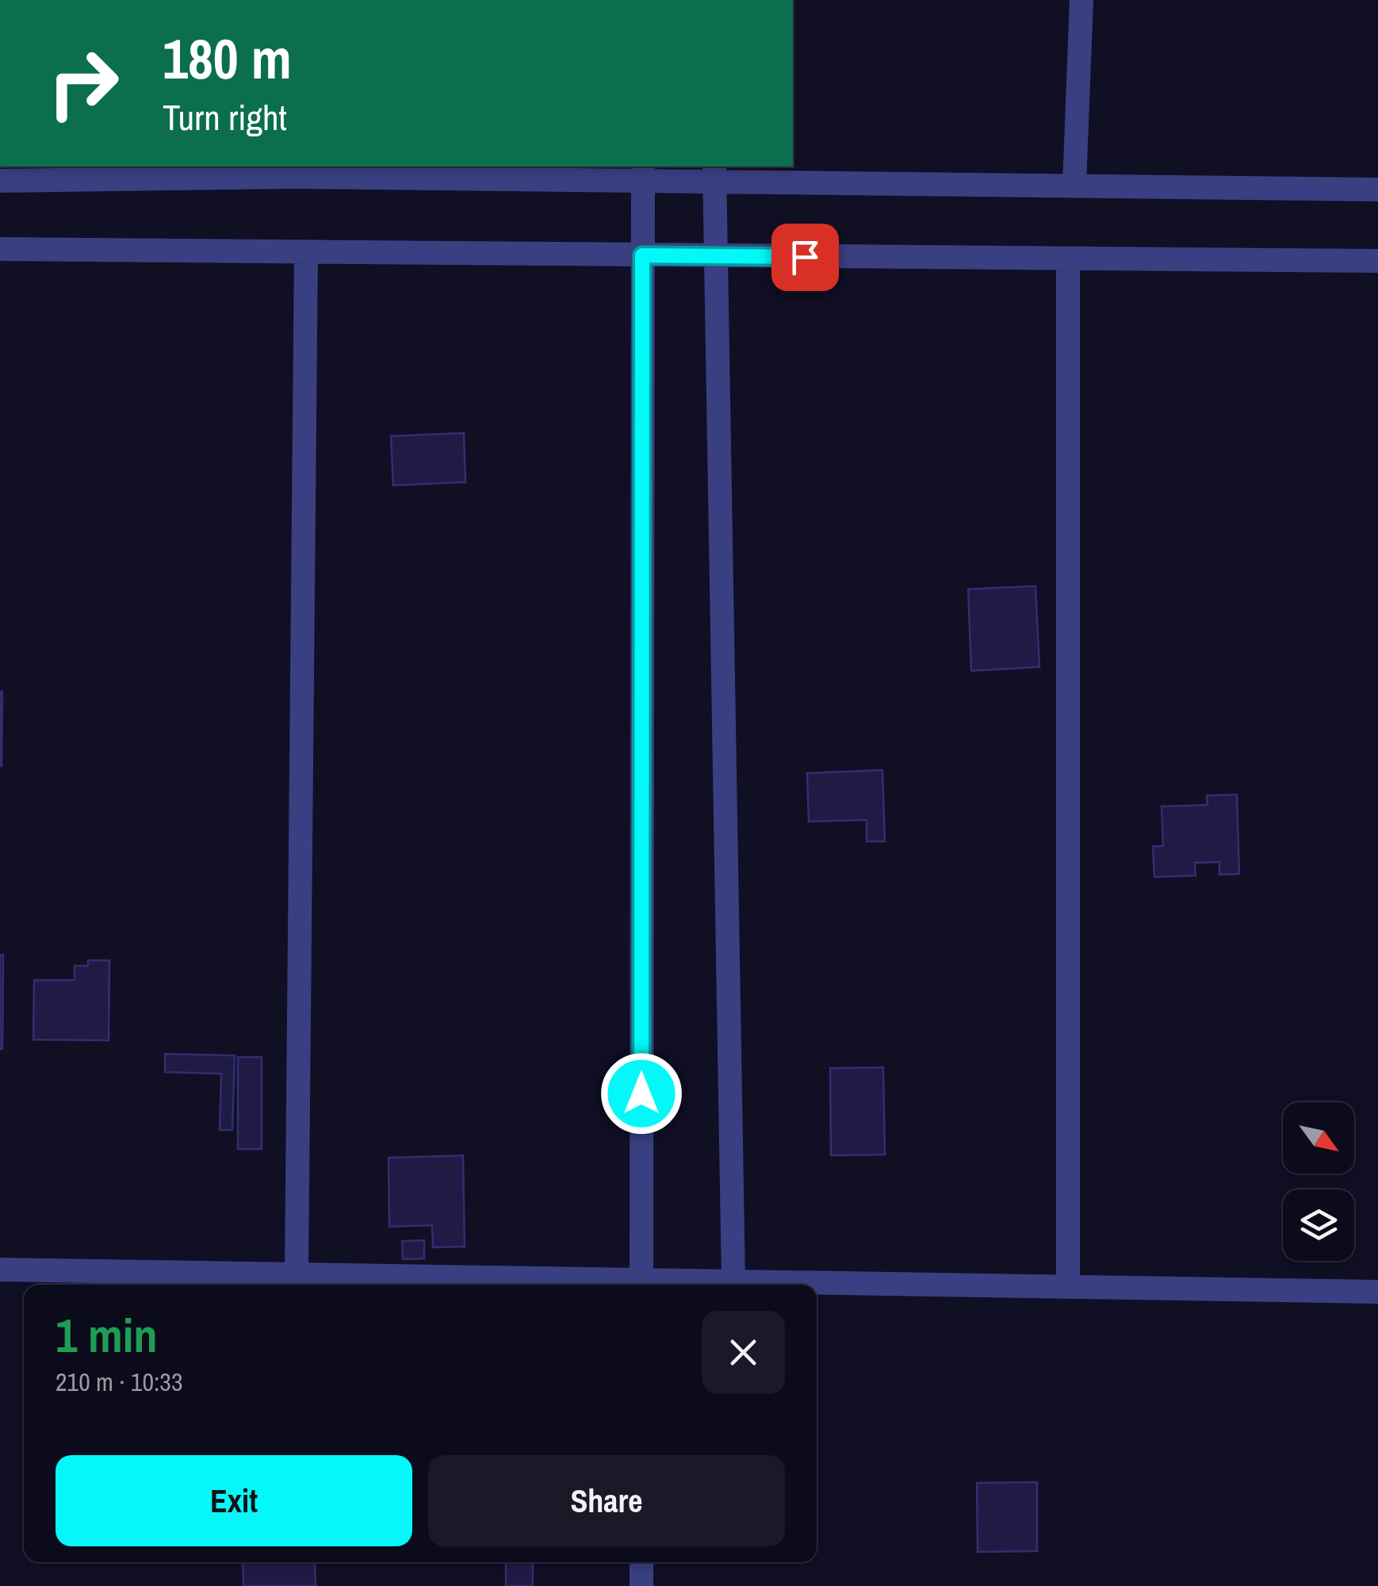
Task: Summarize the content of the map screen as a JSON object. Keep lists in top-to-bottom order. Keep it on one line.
{"north":"bottom right","page":{"turn":["180 m","Turn right"],"heading":["1 min","210 m · 10:33"],"buttons":["Exit","Share"]}}
